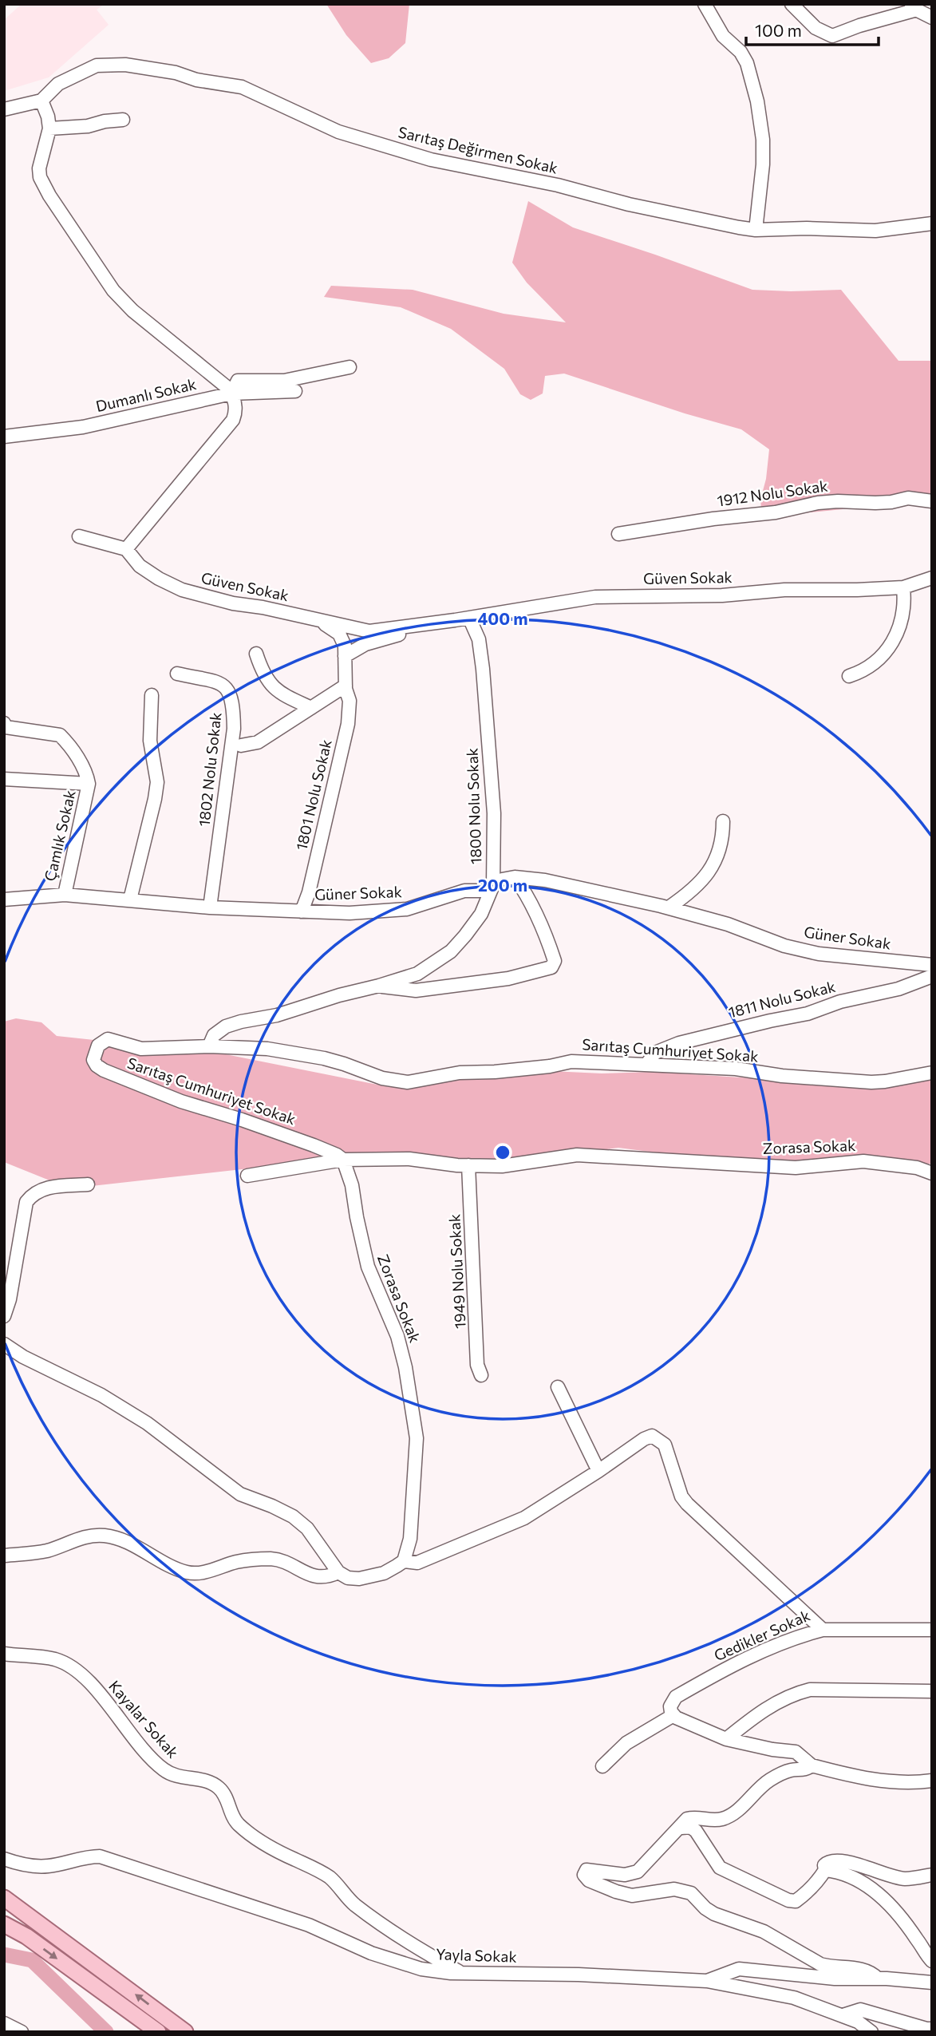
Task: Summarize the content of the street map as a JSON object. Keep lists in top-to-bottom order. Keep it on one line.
{"streets":{"street":["Sarıtaş Değirmen Sokak","Dumanlı Sokak","1912 Nolu Sokak","Güven Sokak","1802 Nolu Sokak","1801 Nolu Sokak","1800 Nolu Sokak","Çamlık Sokak","Güner Sokak","1811 Nolu Sokak","Sarıtaş Cumhuriyet Sokak","Zorasa Sokak","1949 Nolu Sokak","Gedikler Sokak","Kayalar Sokak","Yayla Sokak"]},"crossings":[["Güven Sokak","1801 Nolu Sokak"],["Güven Sokak","1800 Nolu Sokak"],["1802 Nolu Sokak","Güner Sokak"],["1801 Nolu Sokak","Güner Sokak"],["1800 Nolu Sokak","Güner Sokak"],["1800 Nolu Sokak","Sarıtaş Cumhuriyet Sokak"],["Çamlık Sokak","Güner Sokak"],["1811 Nolu Sokak","Sarıtaş Cumhuriyet Sokak"],["Sarıtaş Cumhuriyet Sokak","Zorasa Sokak"],["Zorasa Sokak","1949 Nolu Sokak"],["Zorasa Sokak","Gedikler Sokak"],["Kayalar Sokak","Yayla Sokak"]],"scale_bar":"100 m","rings":["400 m","200 m"]}
